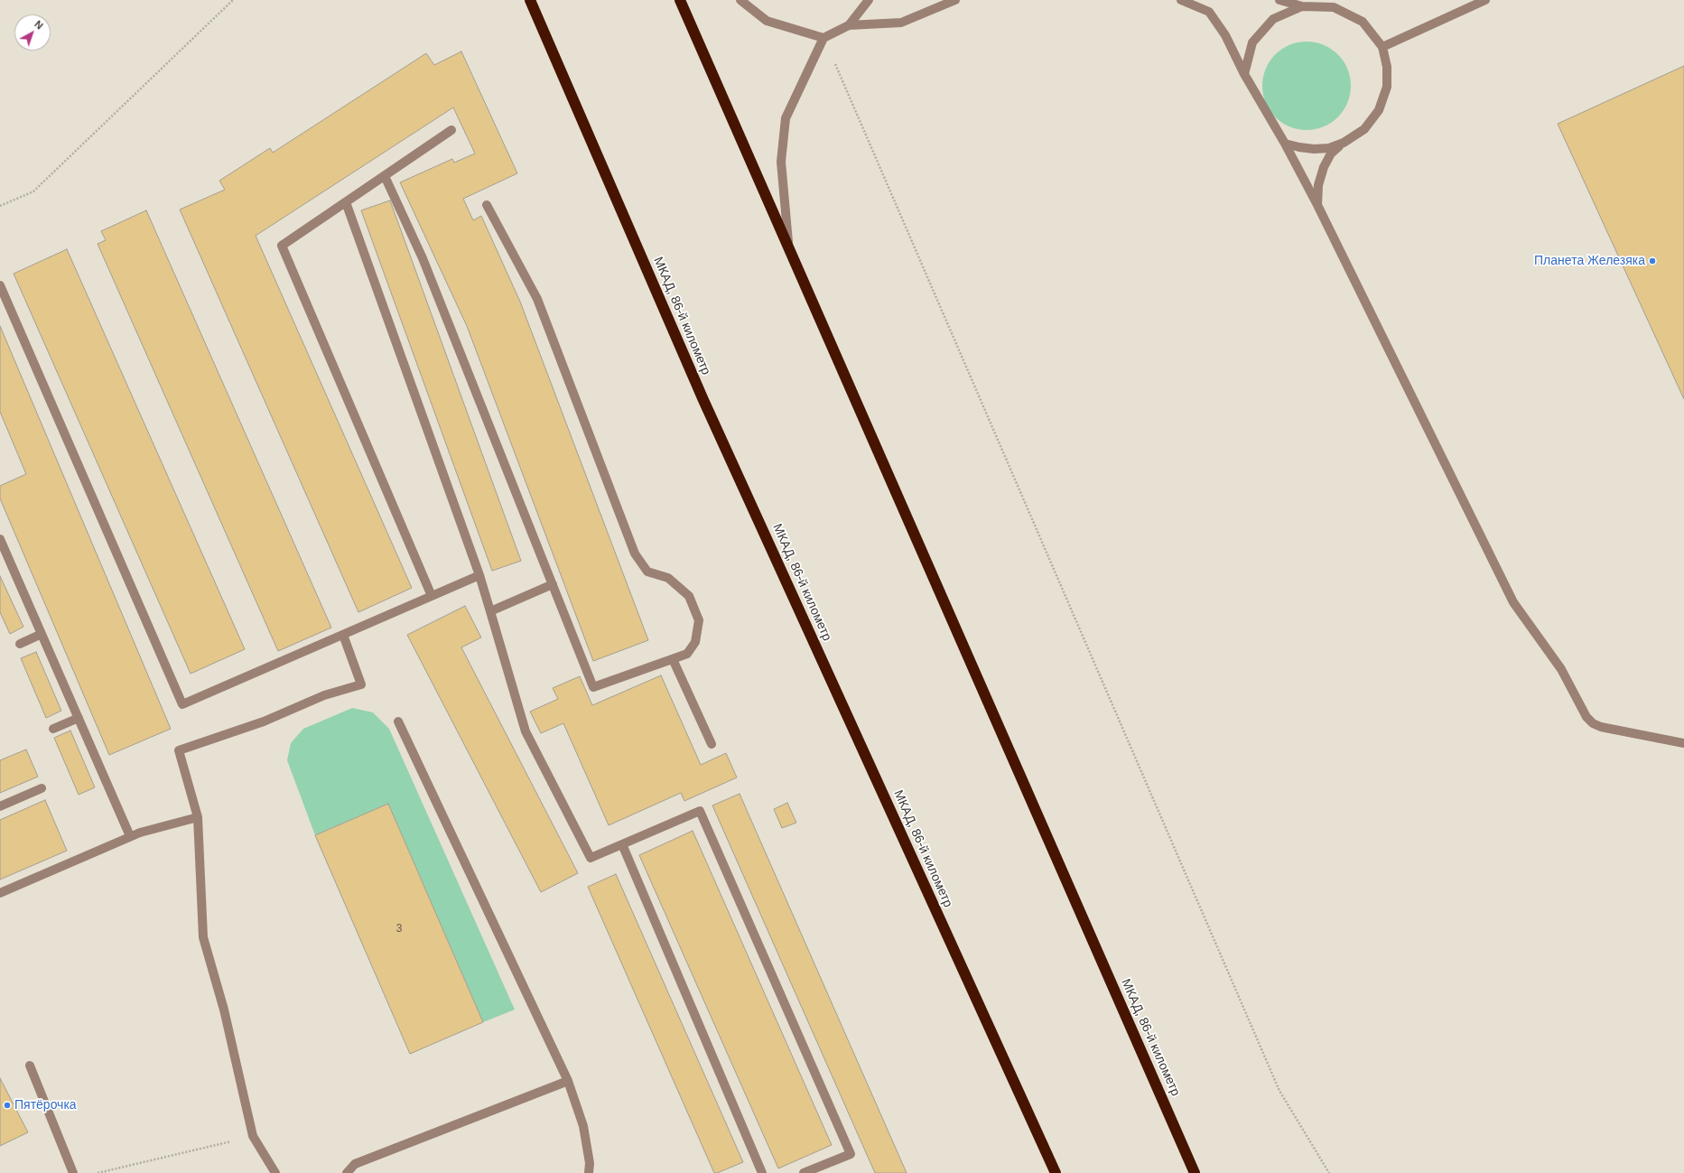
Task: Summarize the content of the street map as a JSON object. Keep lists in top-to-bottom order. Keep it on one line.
{"streets":{"highway":["МКАД, 86-й километр"]},"places":["Планета Железяка","Пятёрочка"],"house_numbers":["3"],"north":"top right"}
